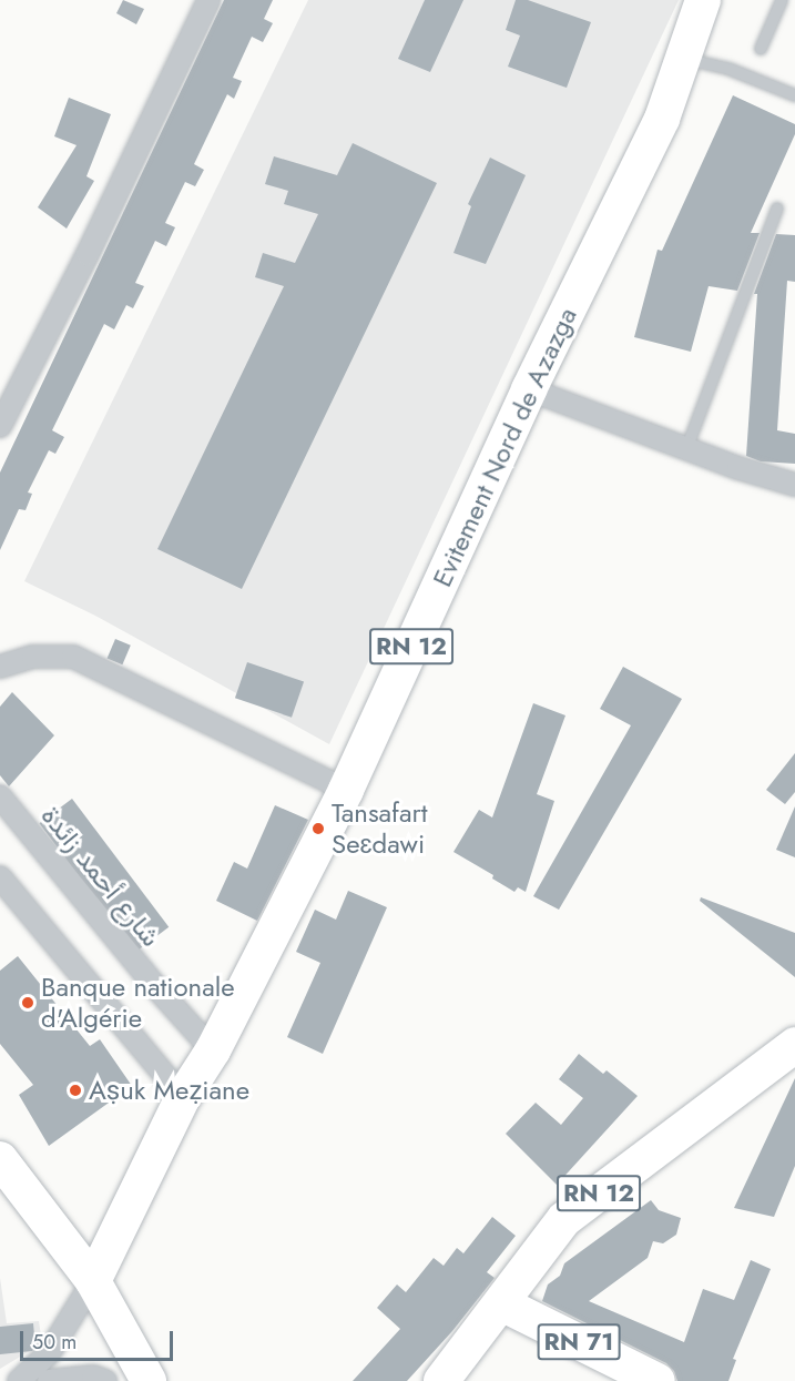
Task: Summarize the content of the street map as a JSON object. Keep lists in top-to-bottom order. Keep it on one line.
{"streets":{"main road":["Evitement Nord de Azazga","RN 12","RN 71"],"street":["شارع أحمد زائدة"]},"crossings":[["Evitement Nord de Azazga","شارع أحمد زائدة"],["RN 12","RN 71"]],"places":["Tansafart Seɛdawi","Banque nationale d'Algérie","Aṣuk Meẓiane"],"scale_bar":"50 m"}
